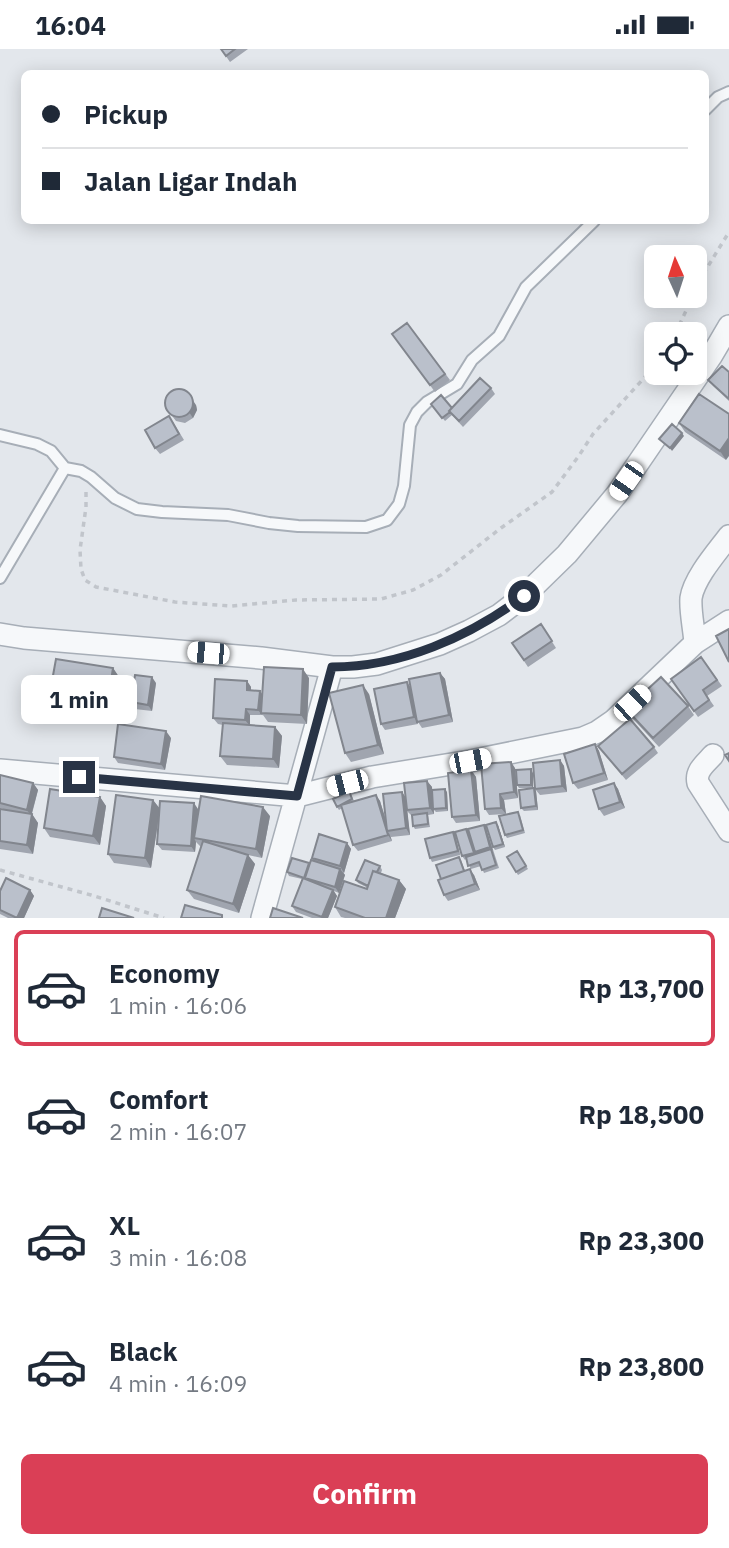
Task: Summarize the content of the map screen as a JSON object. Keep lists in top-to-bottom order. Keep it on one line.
{"north":"top","page":{"status":"16:04","banner":["Pickup","Jalan Ligar Indah"],"bubble":"1 min","list":[{"name":"Economy","note":"1 min · 16:06","value":"Rp 13,700"},{"name":"Comfort","note":"2 min · 16:07","value":"Rp 18,500"},{"name":"XL","note":"3 min · 16:08","value":"Rp 23,300"},{"name":"Black","note":"4 min · 16:09","value":"Rp 23,800"}],"buttons":"Confirm"}}
